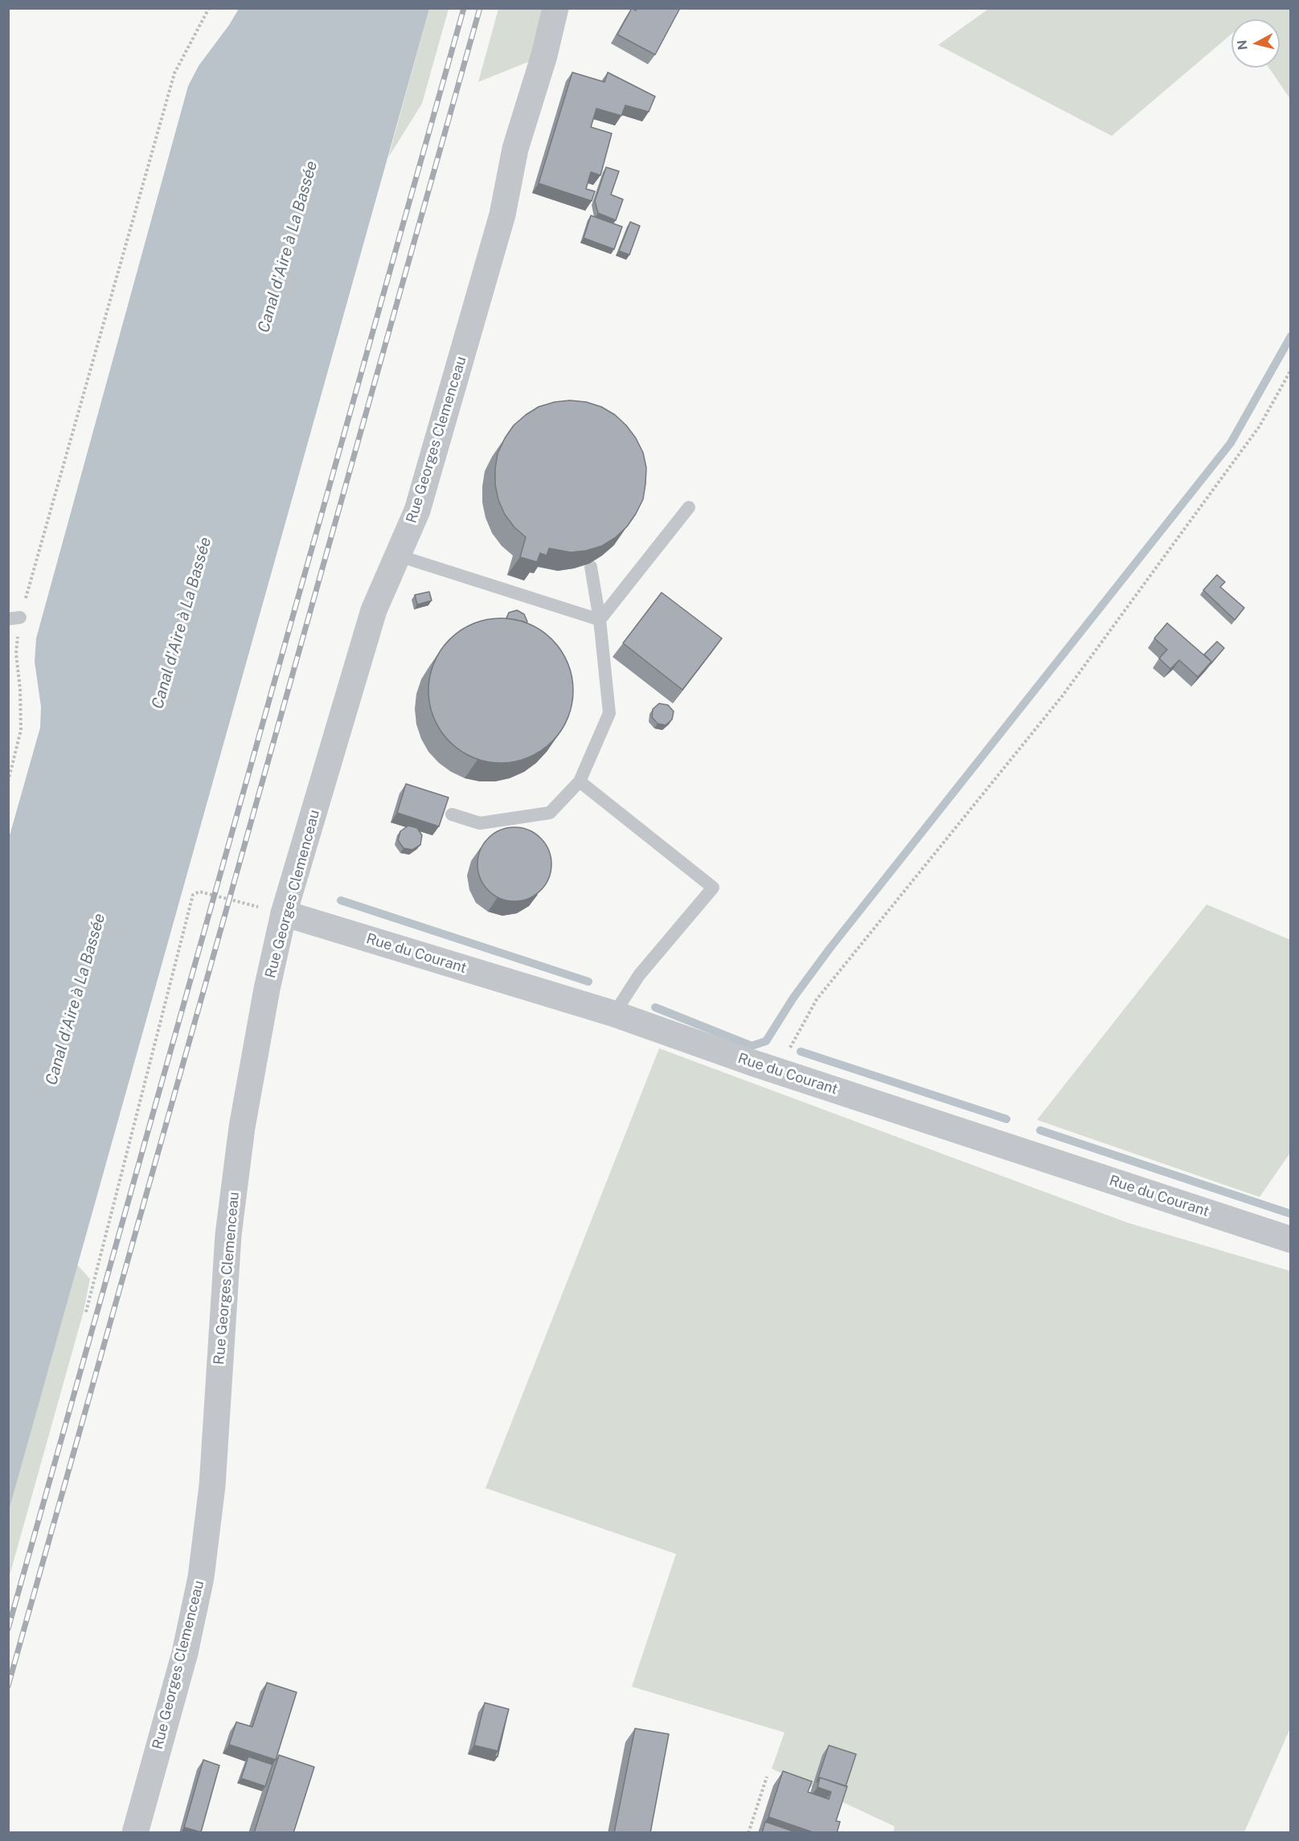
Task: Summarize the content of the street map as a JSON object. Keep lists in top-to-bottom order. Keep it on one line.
{"streets":{"street":["Rue Georges Clemenceau","Rue du Courant"]},"crossings":[["Rue Georges Clemenceau","Rue du Courant"]],"water":["Canal d'Aire à La Bassée"],"north":"left"}
